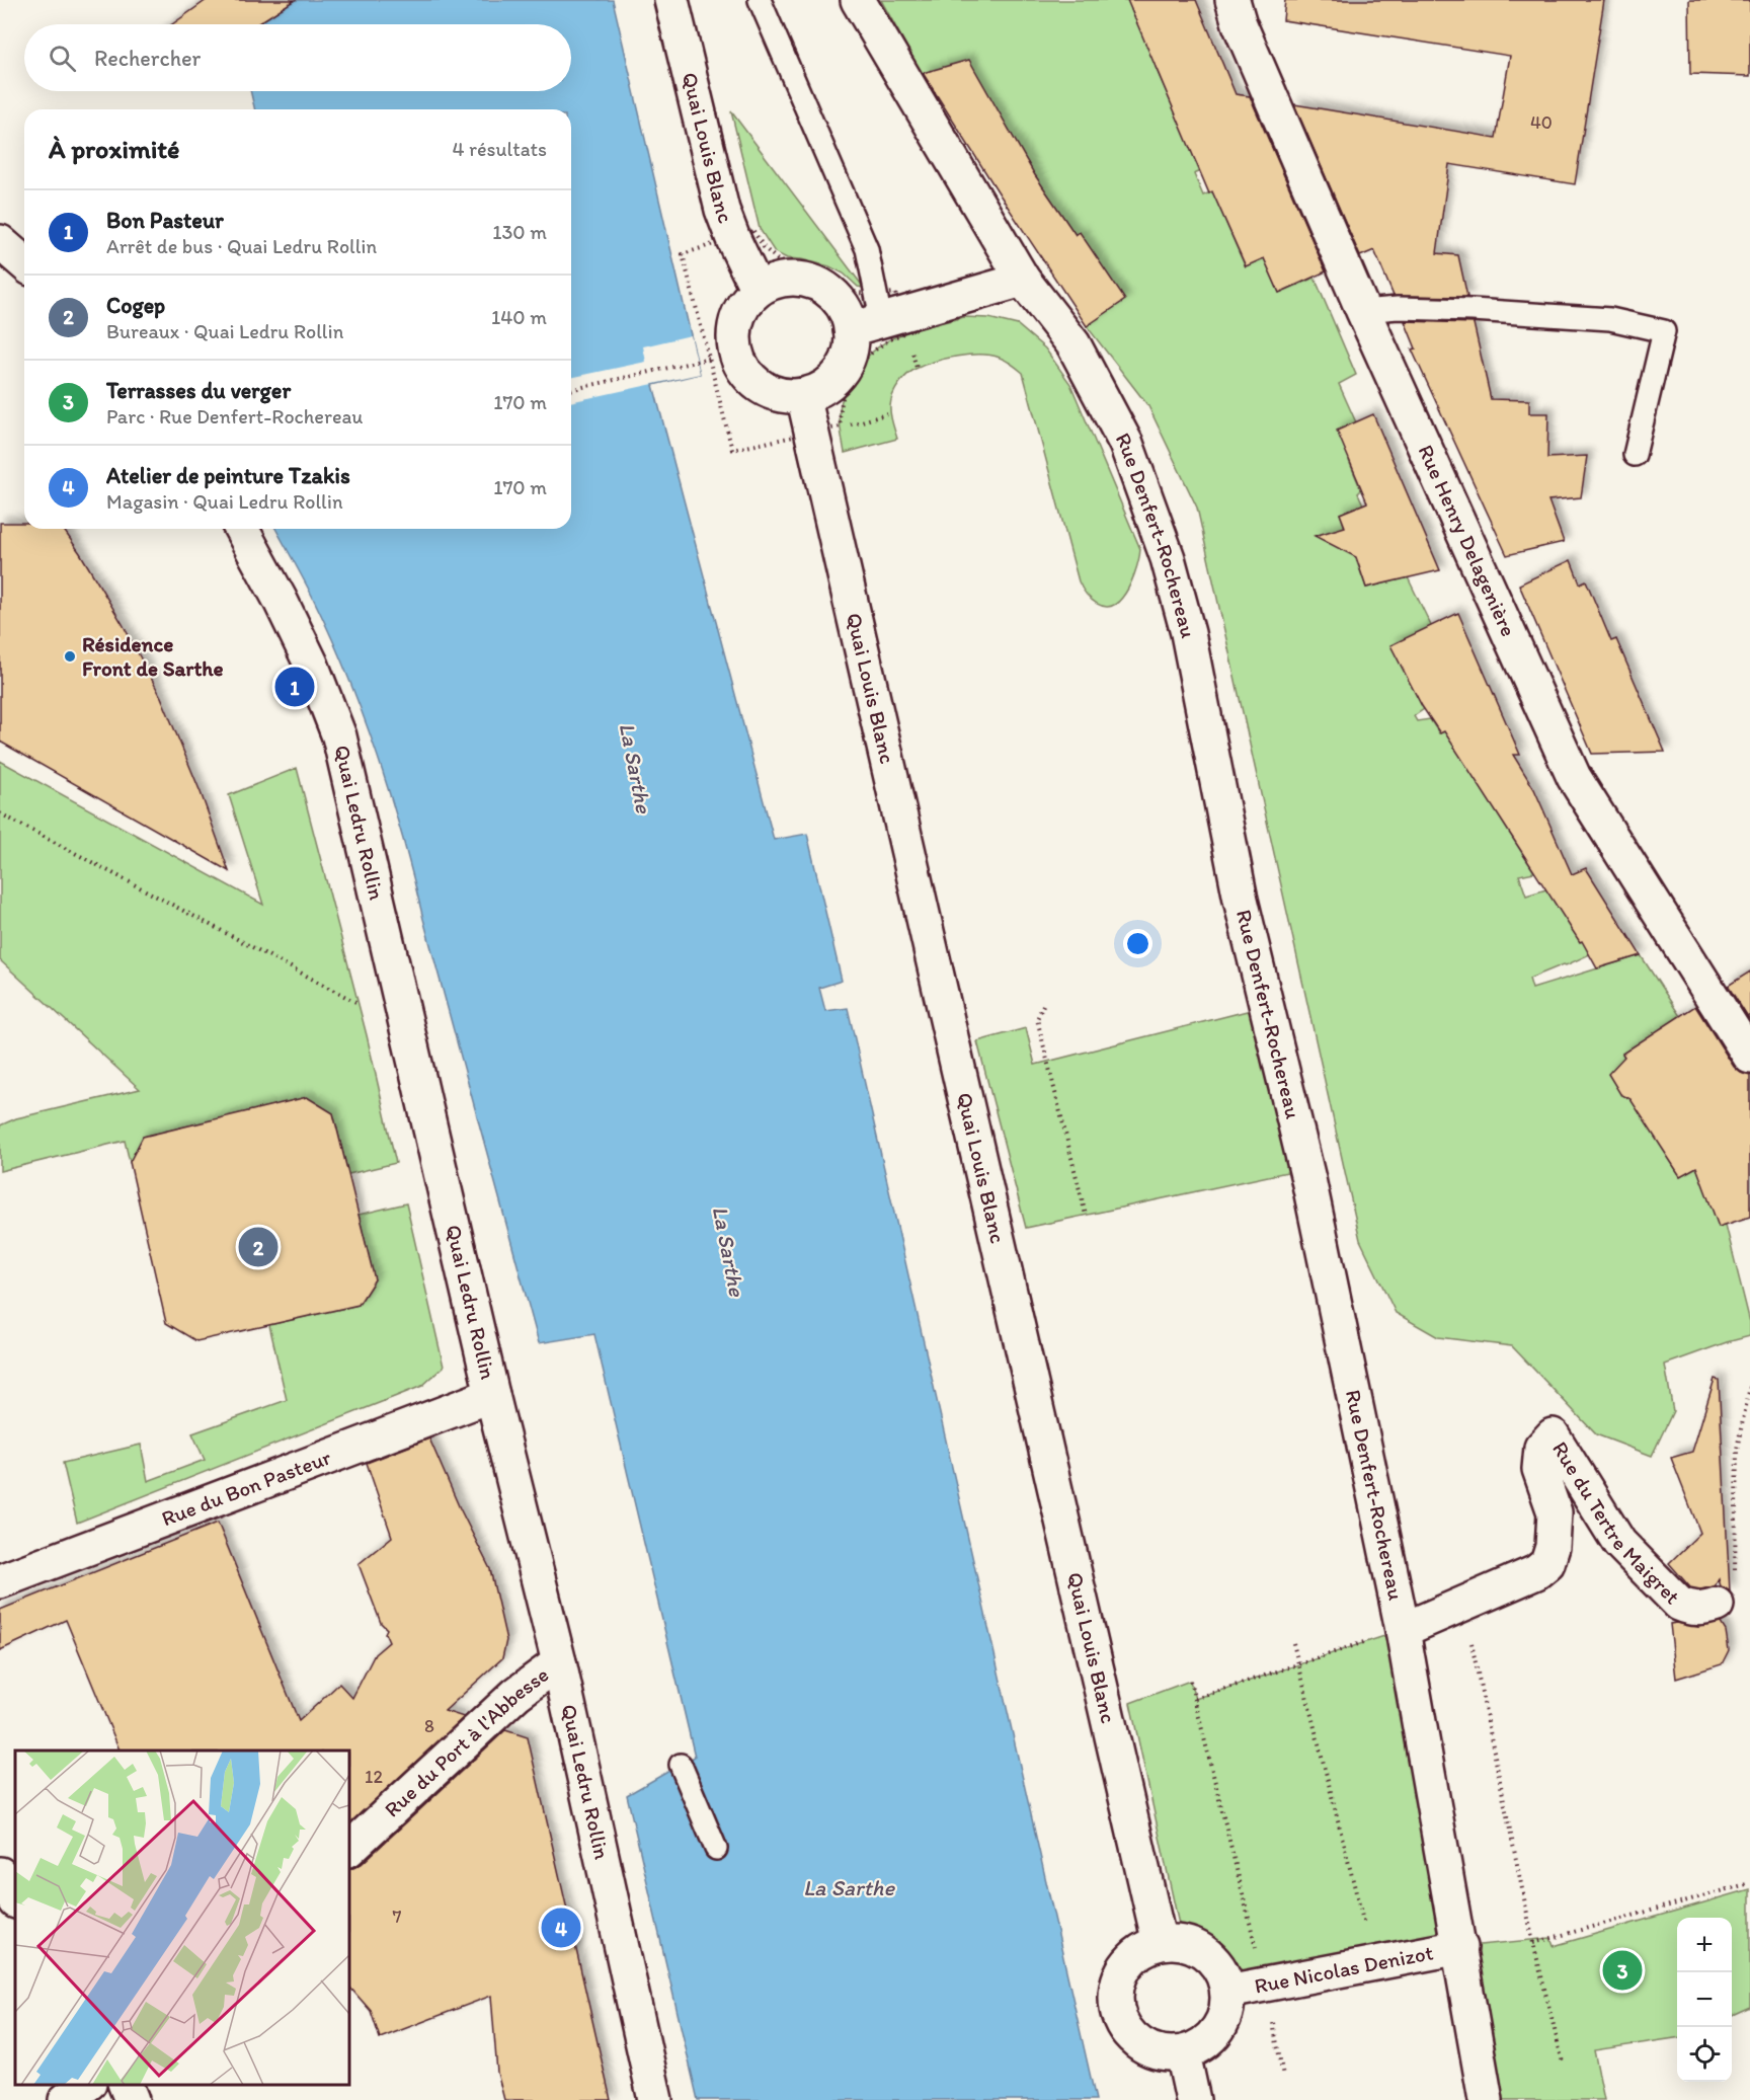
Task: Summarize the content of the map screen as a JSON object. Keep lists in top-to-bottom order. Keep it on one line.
{"streets":{"street":["Quai Louis Blanc","Rue Denfert-Rochereau","Rue Henry Delagenière","Quai Ledru Rollin","Rue du Bon Pasteur","Rue du Tertre Maigret","Rue du Port à l'Abbesse","Rue Nicolas Denizot"]},"crossings":[["Quai Louis Blanc","Rue Nicolas Denizot"],["Rue Denfert-Rochereau","Rue du Tertre Maigret"],["Rue Denfert-Rochereau","Rue Nicolas Denizot"],["Quai Ledru Rollin","Rue du Bon Pasteur"],["Quai Ledru Rollin","Rue du Port à l'Abbesse"]],"water":["La Sarthe"],"places":["Résidence Front de Sarthe"],"house_numbers":["40","8","12","7"],"page":{"search":"Rechercher","heading":["À proximité","4 résultats"],"list":[{"mark":"1","name":"Bon Pasteur","note":"Arrêt de bus · Quai Ledru Rollin","value":"130 m"},{"mark":"2","name":"Cogep","note":"Bureaux · Quai Ledru Rollin","value":"140 m"},{"mark":"3","name":"Terrasses du verger","note":"Parc · Rue Denfert-Rochereau","value":"170 m"},{"mark":"4","name":"Atelier de peinture Tzakis","note":"Magasin · Quai Ledru Rollin","value":"170 m"}],"pins":["1","2","4","3"],"map_buttons":["+","−"]}}
